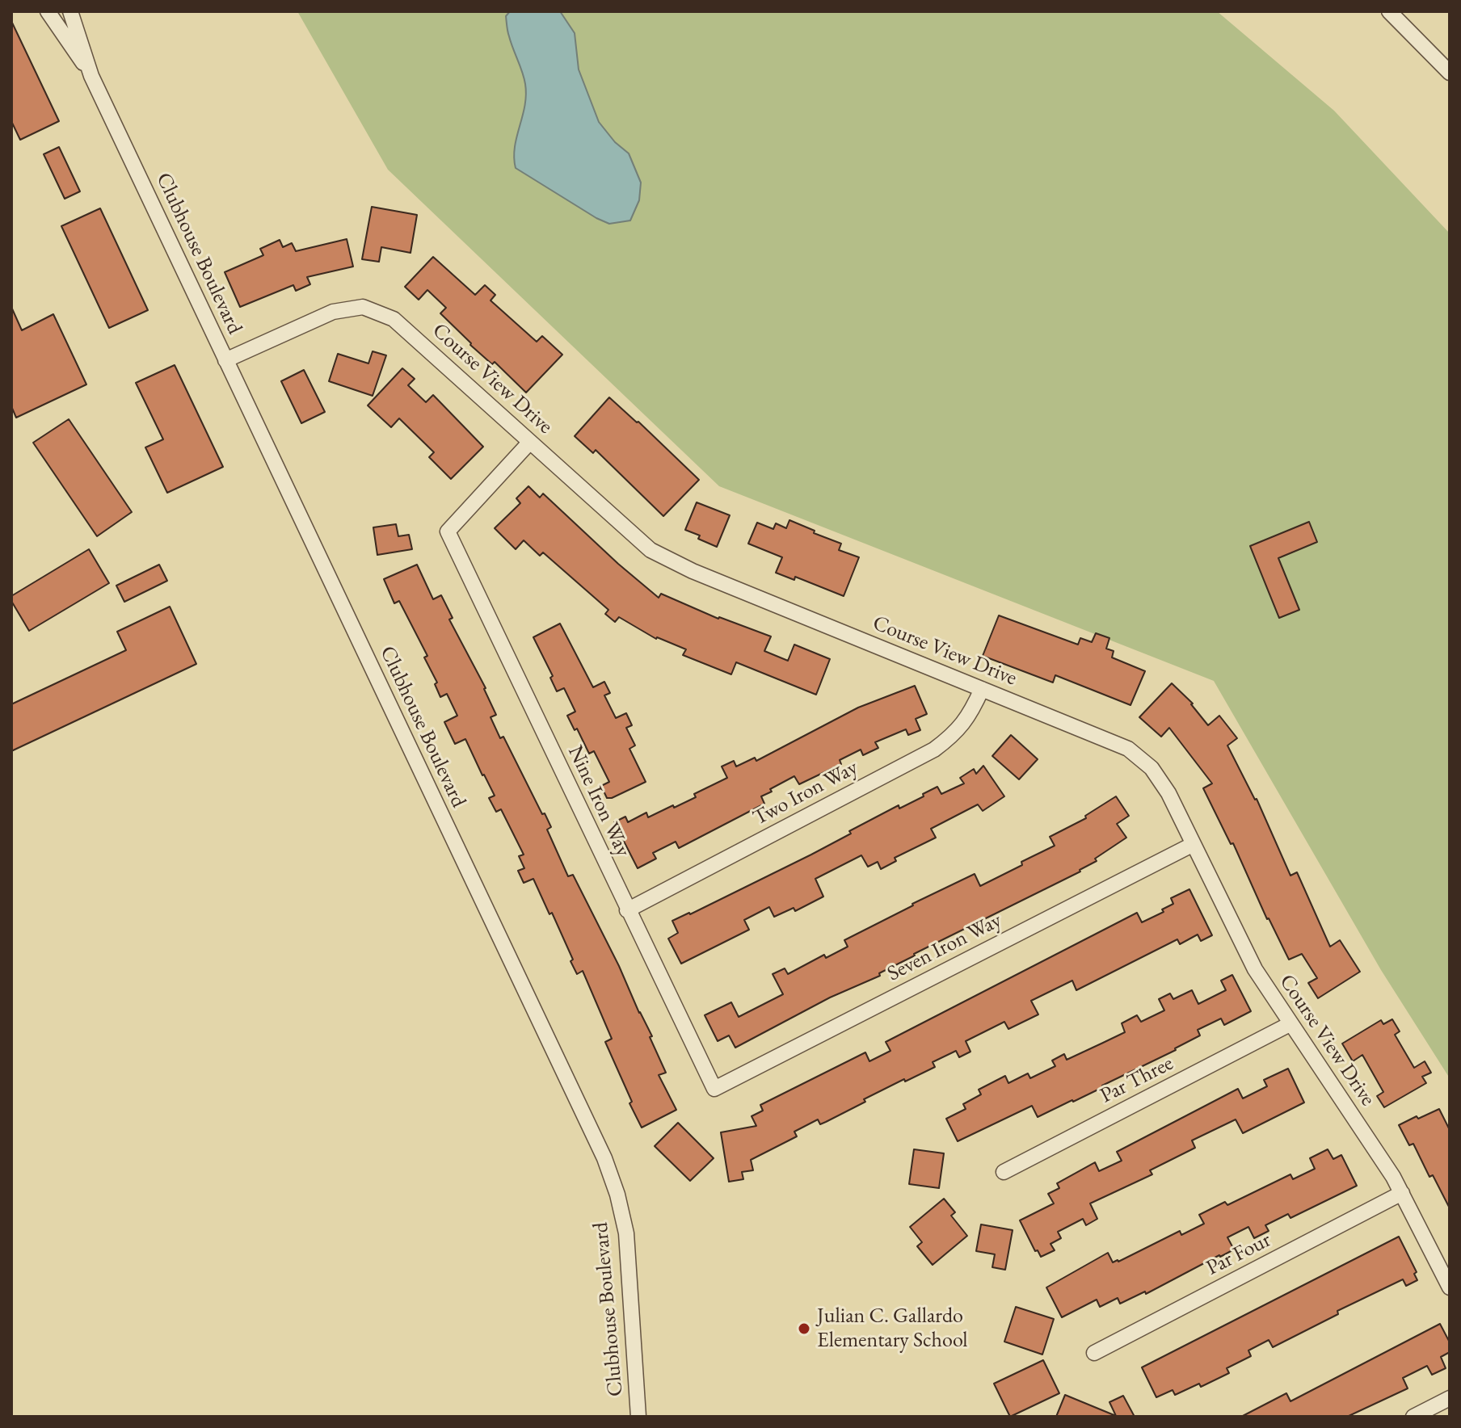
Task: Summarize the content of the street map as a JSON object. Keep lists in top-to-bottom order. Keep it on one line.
{"streets":{"street":["Clubhouse Boulevard","Course View Drive","Two Iron Way","Nine Iron Way","Seven Iron Way","Par Three","Par Four"]},"crossings":[["Clubhouse Boulevard","Course View Drive"],["Course View Drive","Two Iron Way"],["Course View Drive","Nine Iron Way"],["Course View Drive","Seven Iron Way"],["Course View Drive","Par Three"],["Course View Drive","Par Four"],["Two Iron Way","Nine Iron Way"],["Nine Iron Way","Seven Iron Way"]],"places":["Julian C. Gallardo Elementary School"]}
